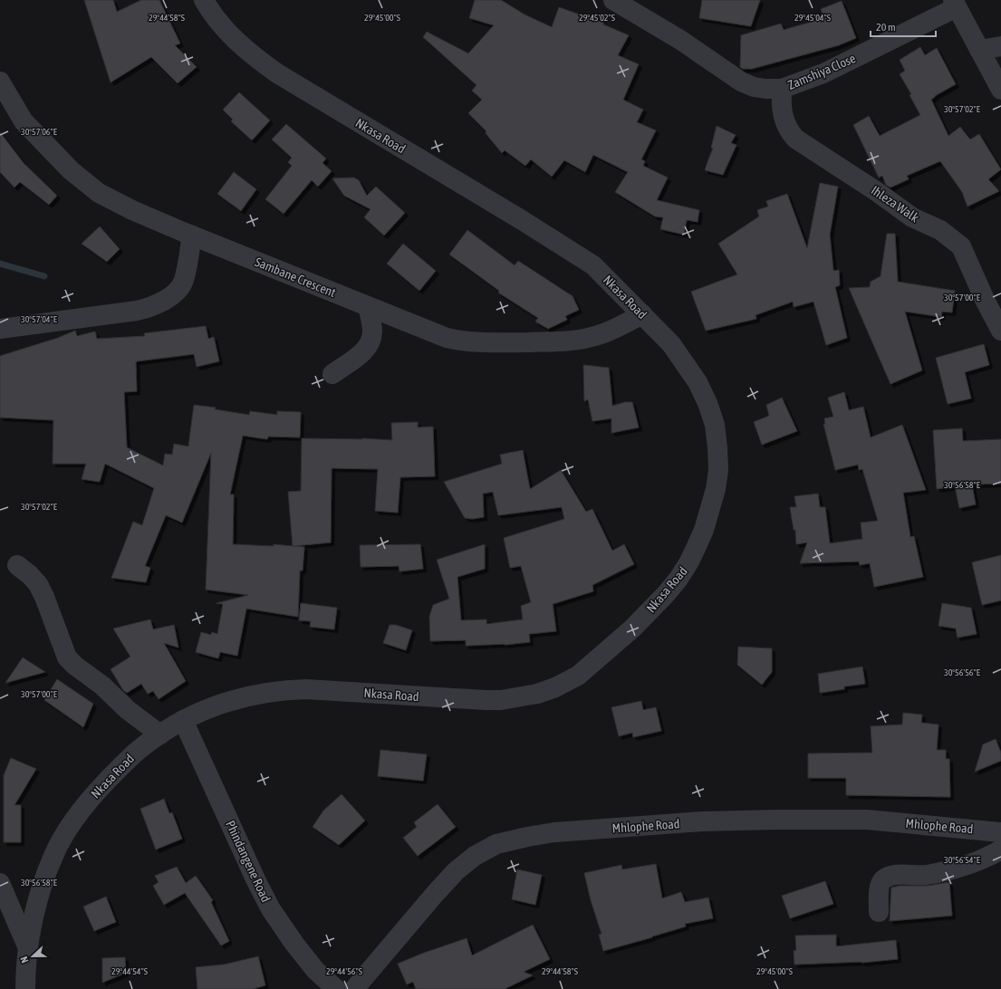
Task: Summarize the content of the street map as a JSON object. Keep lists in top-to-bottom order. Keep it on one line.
{"streets":{"street":["Zamshiya Close","Nkasa Road","Ihleza Walk","Sambane Crescent","Mhlophe Road","Phindangene Road"]},"crossings":[["Zamshiya Close","Ihleza Walk"],["Nkasa Road","Sambane Crescent"],["Nkasa Road","Phindangene Road"]],"scale_bar":"20 m","north":"left","coordinates":["29°44'58\"S","29°45'00\"S","29°45'02\"S","29°45'04\"S","30°57'02\"E","30°57'06\"E","30°57'00\"E","30°57'04\"E","30°56'58\"E","30°56'56\"E","30°56'54\"E","29°44'54\"S","29°44'56\"S"]}
